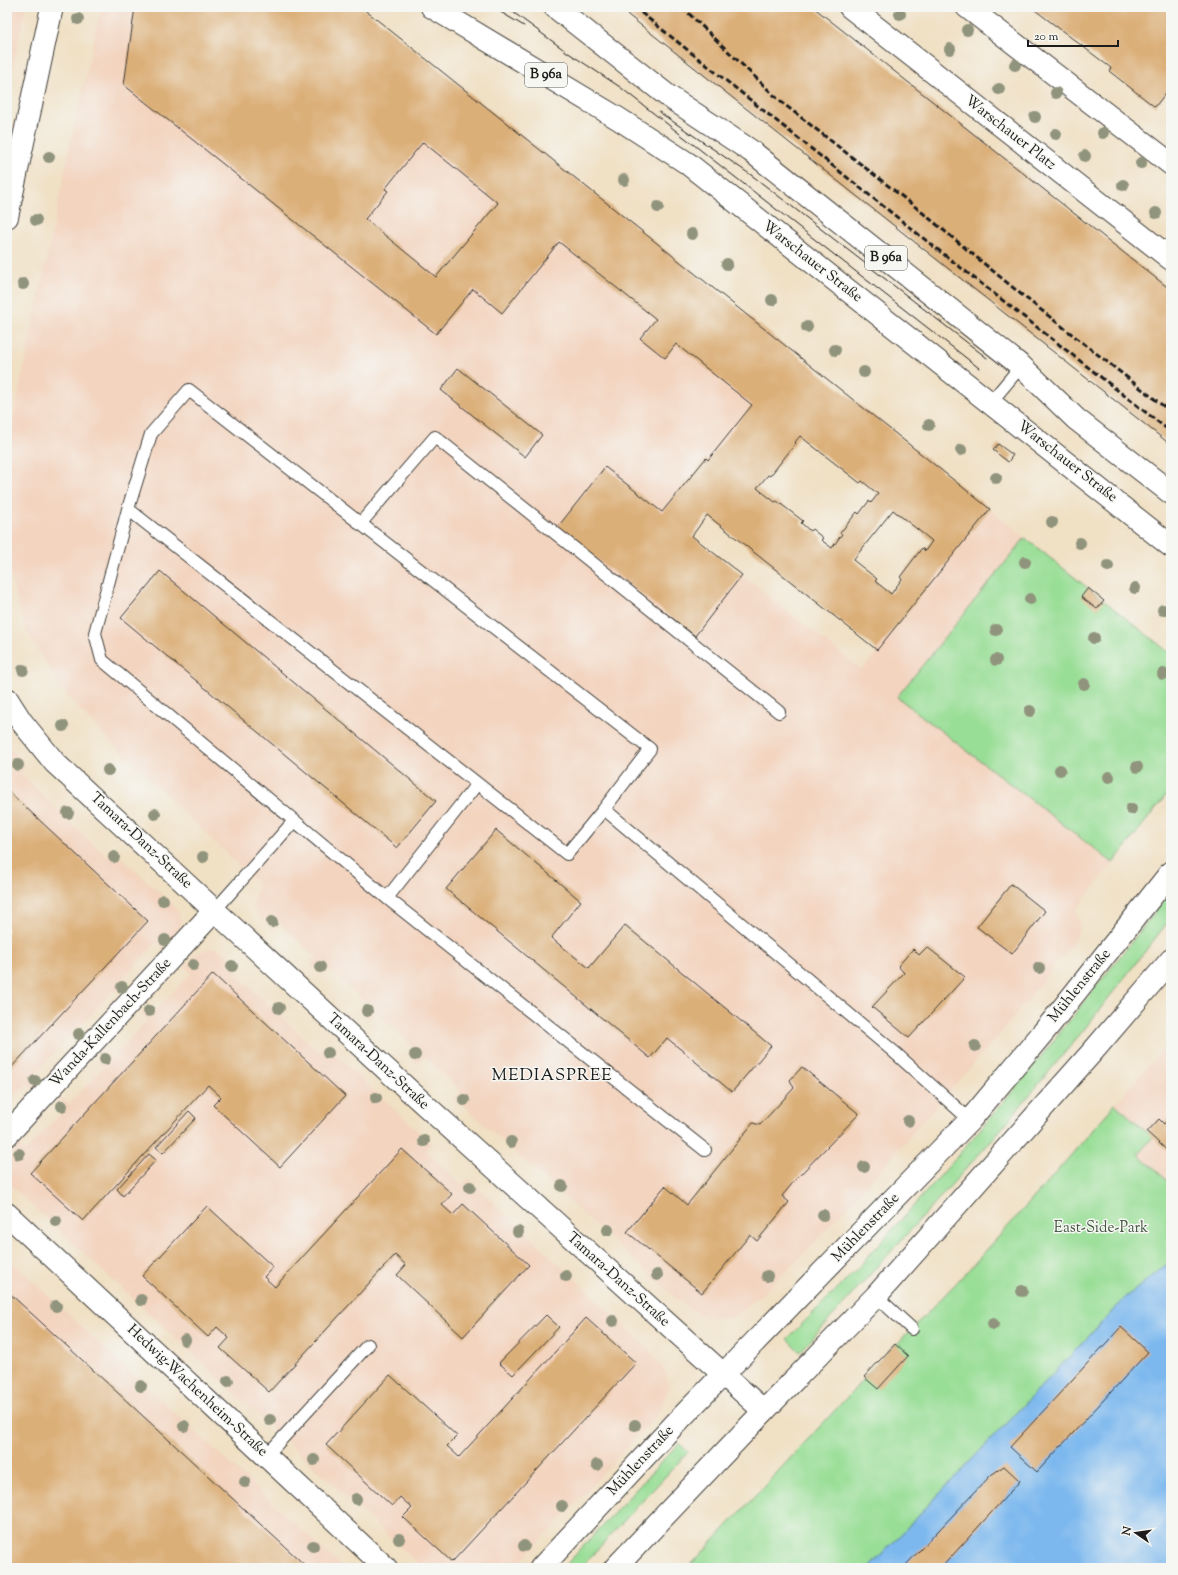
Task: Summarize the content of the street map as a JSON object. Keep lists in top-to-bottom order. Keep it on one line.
{"streets":{"main road":["B 96a","Warschauer Platz","Warschauer Straße","Tamara-Danz-Straße","Mühlenstraße","Wanda-Kallenbach-Straße","Hedwig-Wachenheim-Straße"]},"crossings":[["Tamara-Danz-Straße","Mühlenstraße"],["Tamara-Danz-Straße","Wanda-Kallenbach-Straße"]],"districts":["MEDIASPREE"],"parks":["East-Side-Park"],"scale_bar":"20 m","north":"left"}
